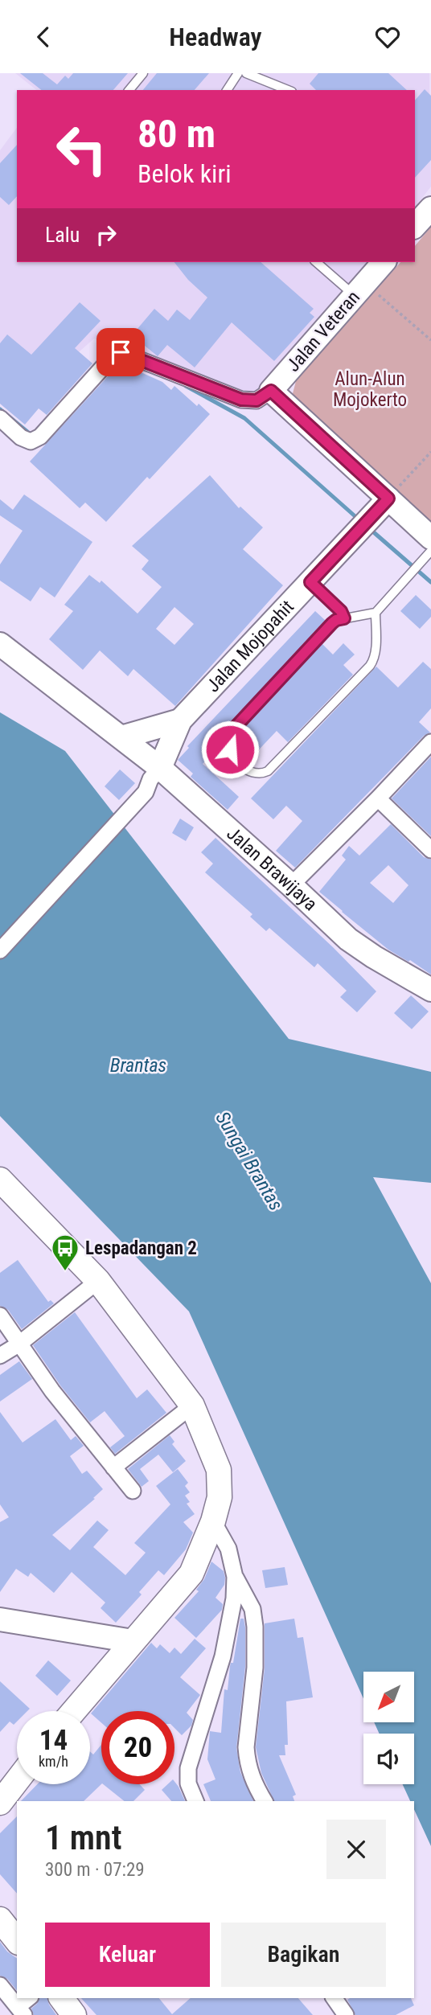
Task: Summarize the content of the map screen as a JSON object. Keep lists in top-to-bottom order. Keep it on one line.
{"streets":{"street":["Jalan Veteran","Jalan Mojopahit","Jalan Brawijaya"]},"crossings":[["Jalan Mojopahit","Jalan Brawijaya"]],"water":["Brantas","Sungai Brantas"],"parks":["Alun-Alun Mojokerto"],"places":{"bus stop":["Lespadangan 2"]},"north":"bottom left","page":{"header":"Headway","turn":["80 m","Belok kiri"],"then":"Lalu","speed":"14 km/h","limit":"20","heading":["1 mnt","300 m · 07:29"],"buttons":["Keluar","Bagikan"]}}
